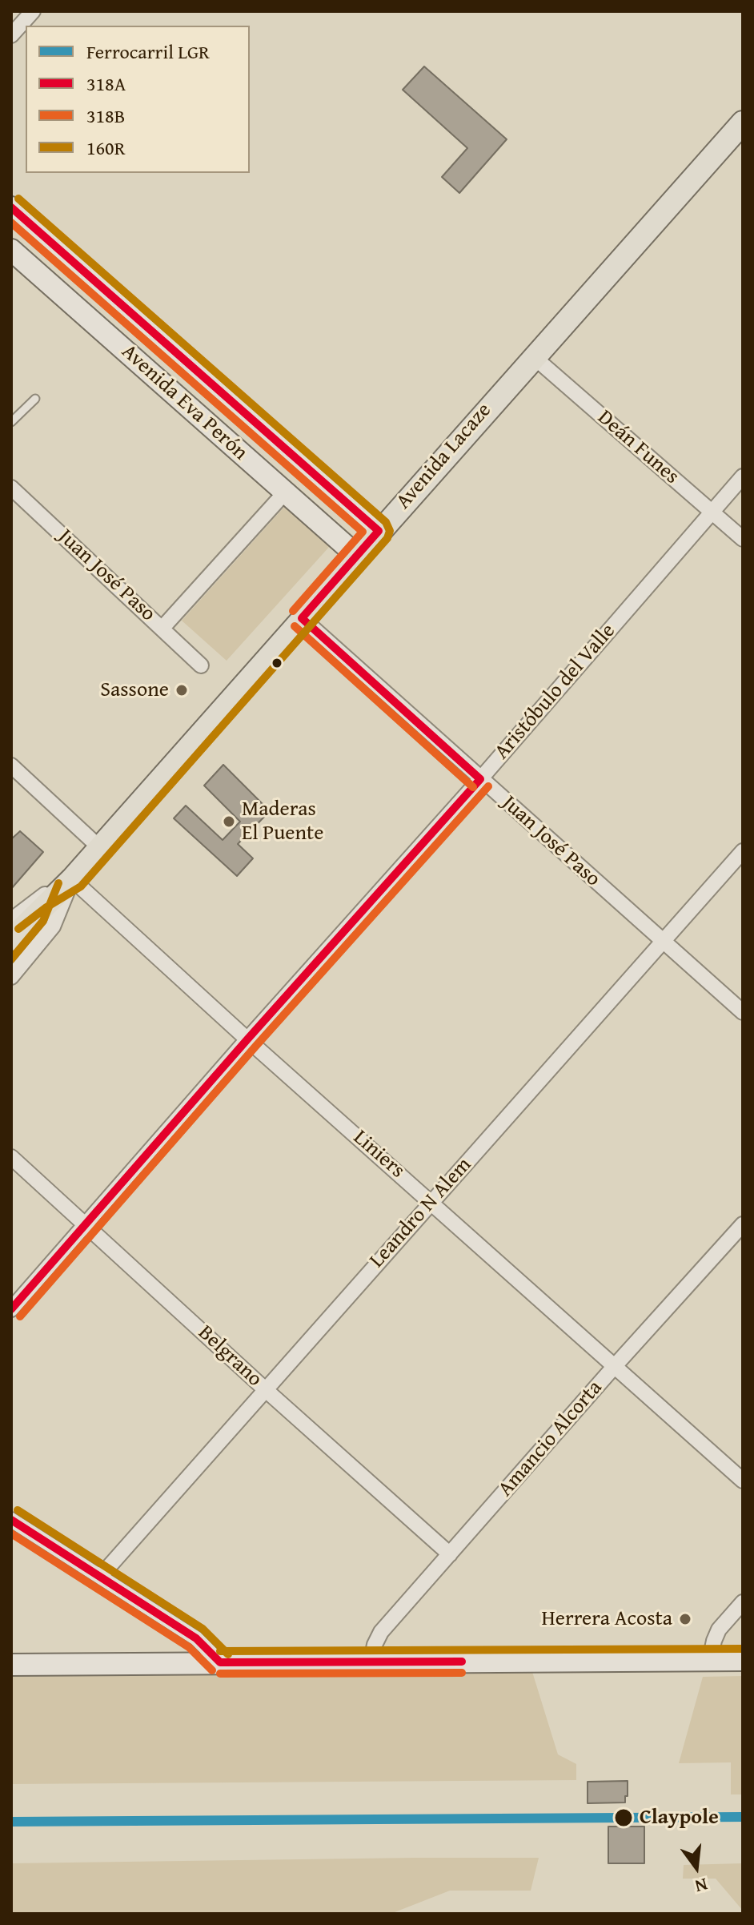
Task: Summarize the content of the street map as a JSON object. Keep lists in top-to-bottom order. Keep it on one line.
{"streets":{"main road":["Avenida Eva Perón","Avenida Lacaze"],"street":["Deán Funes","Juan José Paso","Aristóbulo del Valle","Liniers","Leandro N Alem","Belgrano","Amancio Alcorta"]},"crossings":[["Avenida Eva Perón","Avenida Lacaze"],["Deán Funes","Avenida Lacaze"],["Deán Funes","Aristóbulo del Valle"],["Avenida Lacaze","Juan José Paso"],["Avenida Lacaze","Liniers"],["Juan José Paso","Aristóbulo del Valle"],["Juan José Paso","Leandro N Alem"],["Aristóbulo del Valle","Liniers"],["Aristóbulo del Valle","Belgrano"],["Liniers","Leandro N Alem"],["Liniers","Amancio Alcorta"],["Leandro N Alem","Belgrano"],["Belgrano","Amancio Alcorta"]],"places":["Sassone","Maderas El Puente","Herrera Acosta","Claypole"],"lines":["transit line 160R","transit line 318A","transit line 318B","rail line LGR"],"legend":["Ferrocarril LGR","318A","318B","160R"],"north":"bottom"}
